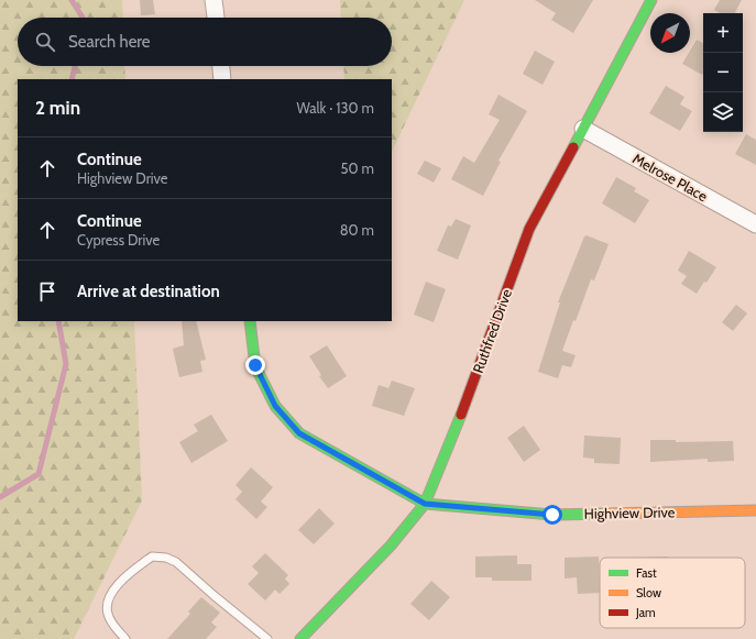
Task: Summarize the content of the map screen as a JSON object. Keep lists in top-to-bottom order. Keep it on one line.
{"streets":{"street":["Melrose Place","Ruthfred Drive","Highview Drive"]},"crossings":[["Melrose Place","Ruthfred Drive"],["Ruthfred Drive","Highview Drive"]],"legend":["Fast","Slow","Jam"],"north":"bottom left","page":{"map_buttons":["+","−"],"search":"Search here","heading":["2 min","Walk · 130 m"],"list":[["Continue","Highview Drive","50 m"],["Continue","Cypress Drive","80 m"],"Arrive at destination"]}}
